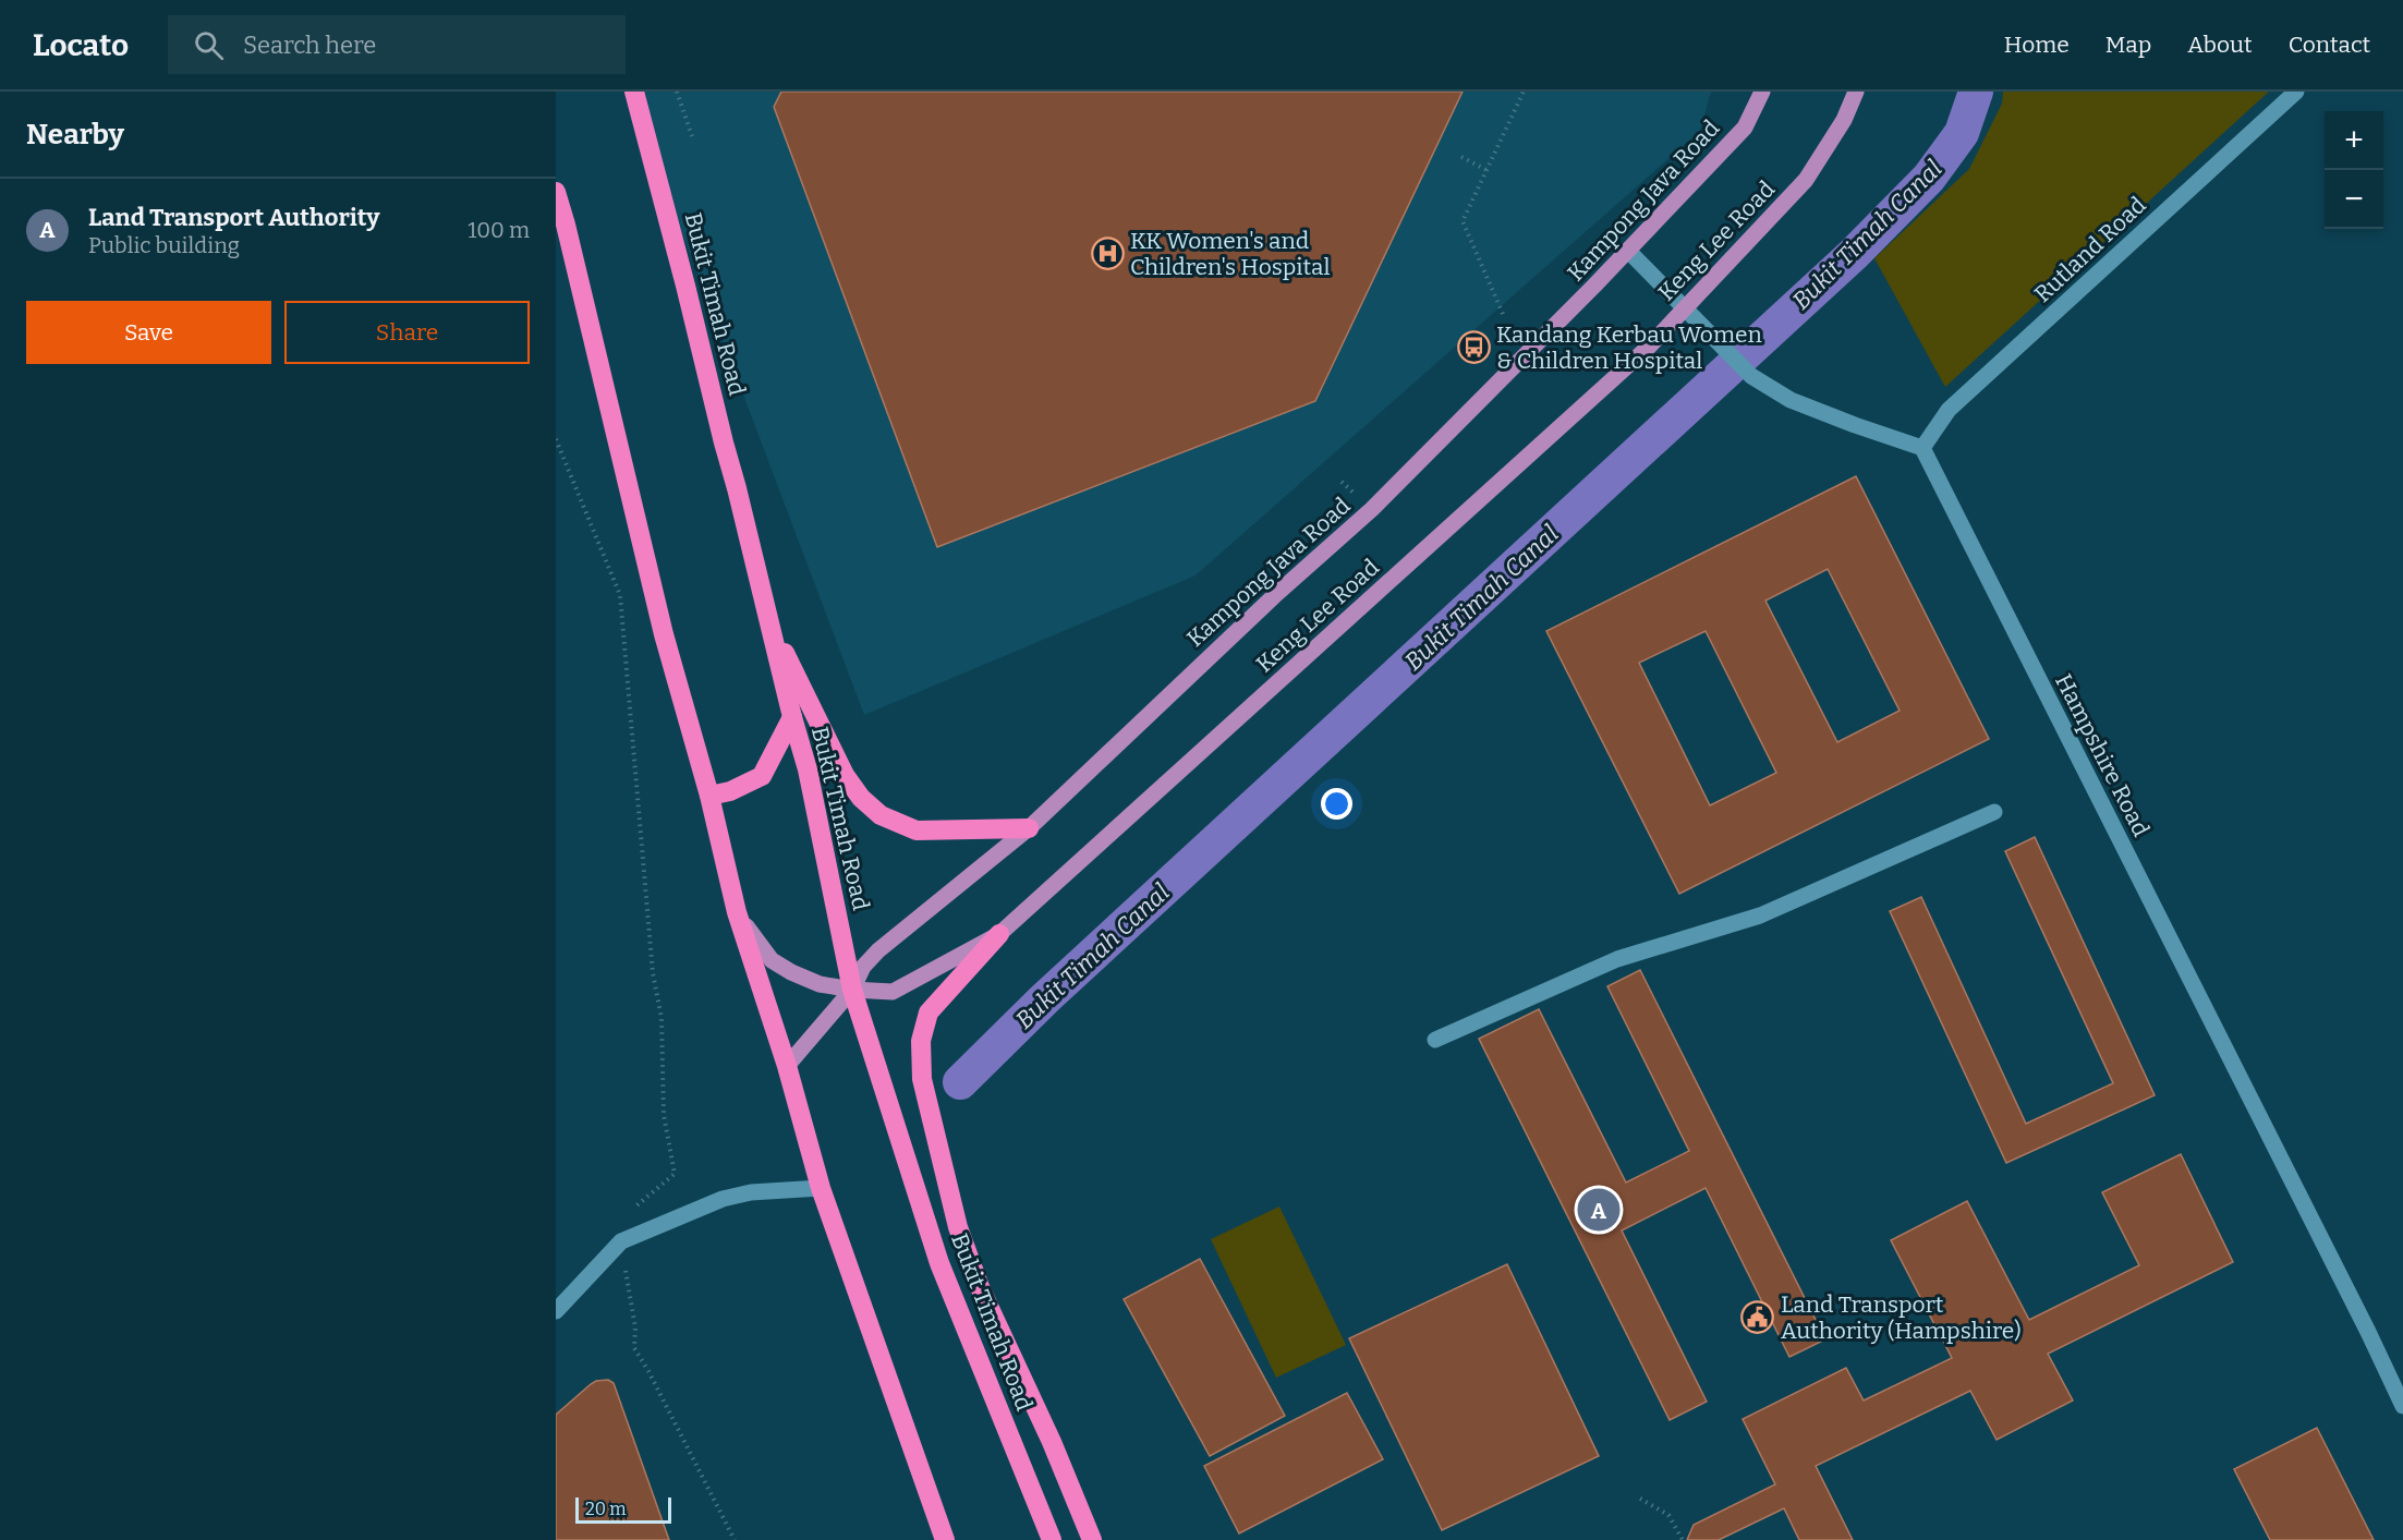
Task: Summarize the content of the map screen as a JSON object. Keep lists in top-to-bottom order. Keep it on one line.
{"streets":{"highway":["Bukit Timah Road"],"main road":["Kampong Java Road","Keng Lee Road"],"street":["Rutland Road","Hampshire Road"]},"crossings":[["Kampong Java Road","Keng Lee Road"],["Kampong Java Road","Bukit Timah Road"],["Keng Lee Road","Bukit Timah Road"],["Rutland Road","Hampshire Road"]],"water":["Bukit Timah Canal"],"places":{"hospital":["KK Women's and Children's Hospital"],"bus stop":["Kandang Kerbau Women & Children Hospital"],"public building":["Land Transport Authority (Hampshire)"]},"scale_bar":"20 m","page":{"header":"Locato","search":"Search here","nav":["Home","Map","About","Contact"],"heading":"Nearby","map_buttons":["+","−"],"list":[{"mark":"A","name":"Land Transport Authority","note":"Public building","value":"100 m"}],"buttons":["Save","Share"],"pins":"A","scale":"20 m"}}
